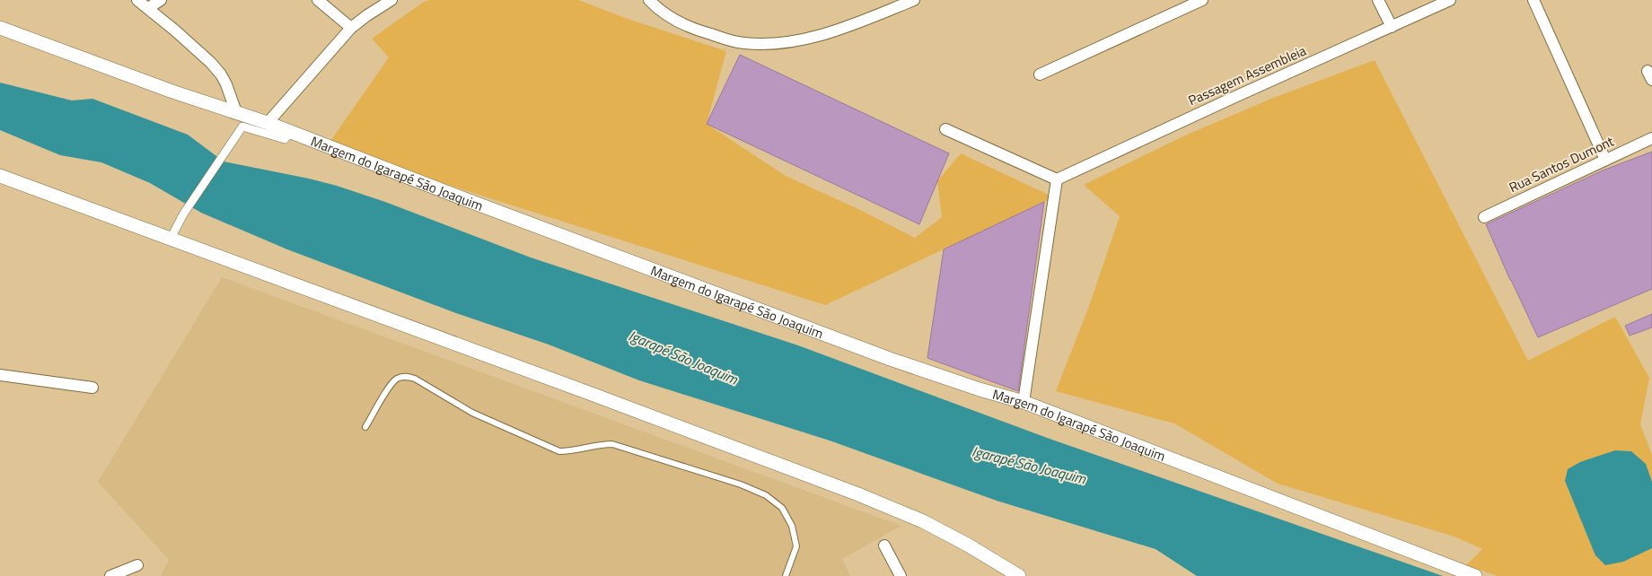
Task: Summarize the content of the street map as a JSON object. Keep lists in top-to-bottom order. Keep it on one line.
{"streets":{"street":["Passagem Assembleia","Rua Santos Dumont","Margem do Igarapé São Joaquim"]},"water":["Igarapé São Joaquim"]}
